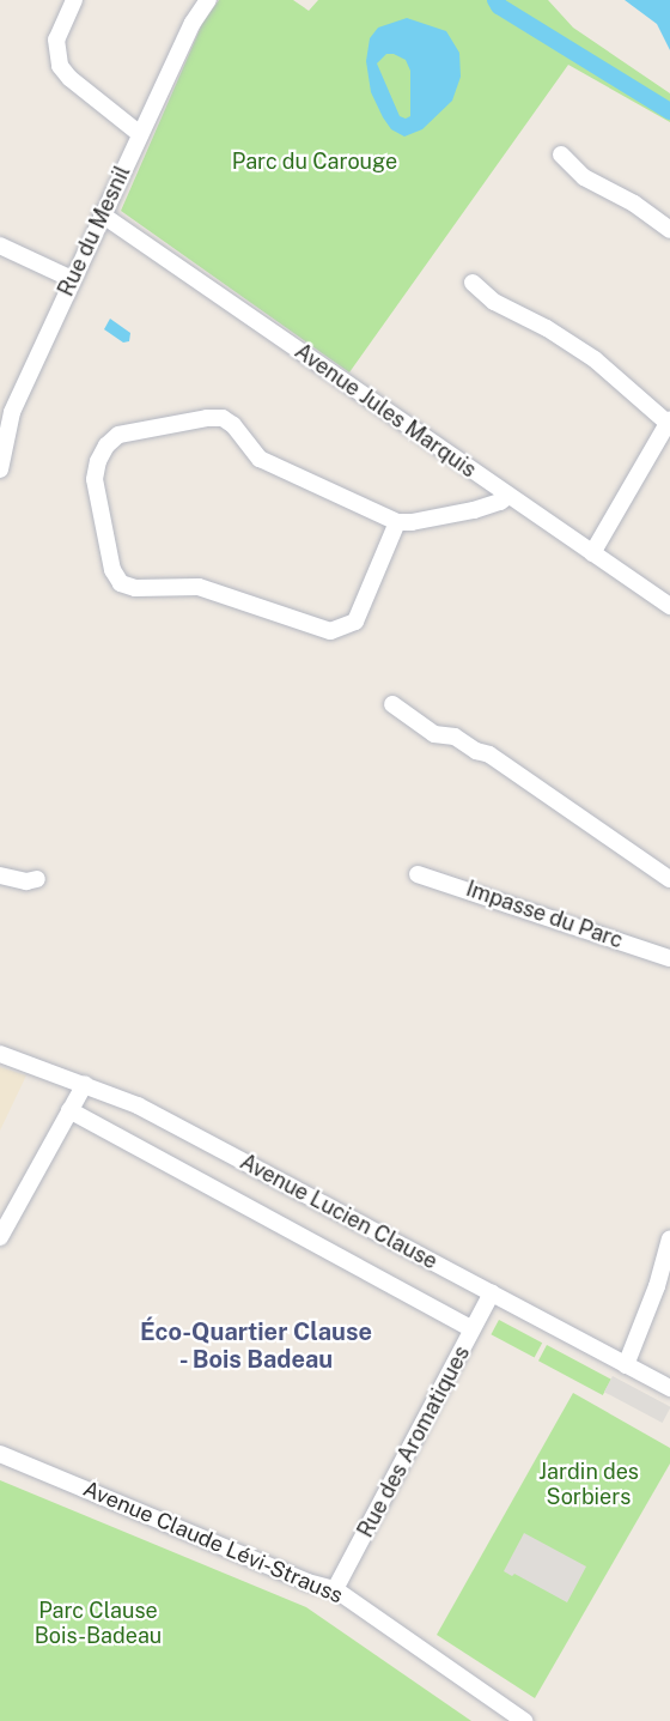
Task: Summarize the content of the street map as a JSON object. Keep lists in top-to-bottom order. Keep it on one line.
{"streets":{"street":["Rue du Mesnil","Avenue Jules Marquis","Impasse du Parc","Avenue Lucien Clause","Rue des Aromatiques","Avenue Claude Lévi-Strauss"]},"crossings":[["Rue du Mesnil","Avenue Jules Marquis"],["Avenue Lucien Clause","Rue des Aromatiques"],["Rue des Aromatiques","Avenue Claude Lévi-Strauss"]],"districts":["Éco-Quartier Clause - Bois Badeau"],"parks":["Parc du Carouge","Jardin des Sorbiers","Parc Clause Bois-Badeau"]}
